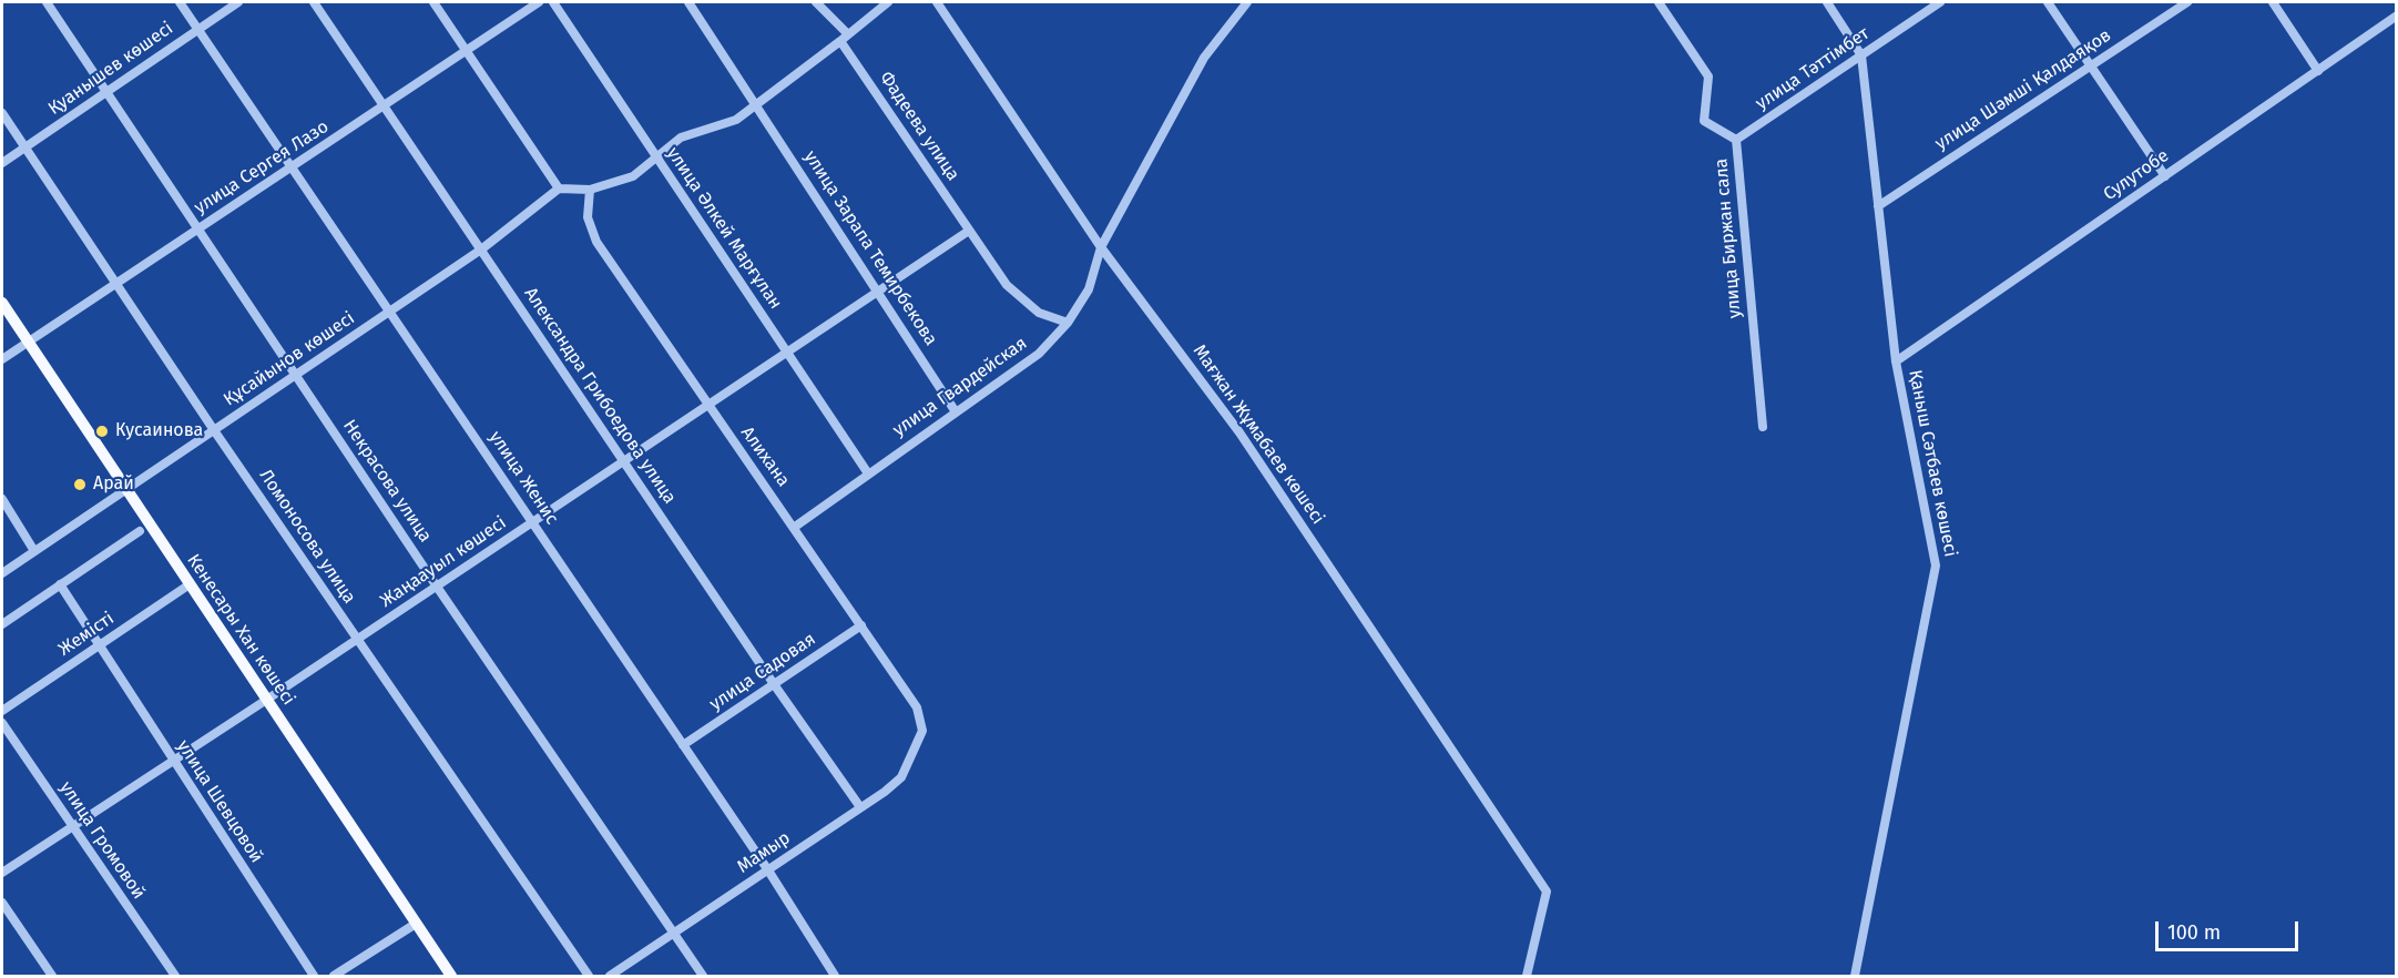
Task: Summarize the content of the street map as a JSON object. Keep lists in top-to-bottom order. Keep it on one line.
{"streets":{"main road":["Кенесары Хан көшесі"],"street":["Қуанышев көшесі","улица Тәттімбет","улица Шәмші Қалдаяқов","Фадеева улица","улица Сергея Лазо","Сулутобе","улица Әлкей Марғұлан","улица Биржан сала","улица Зарапа Темирбекова","Құсайынов көшесі","улица Гвардейская","Александра Грибоедова улица","Мағжан Жұмабаев көшесі","Алихана","Қаныш Сәтбаев көшесі","улица Женис","Некрасова улица","Ломоносова улица","Жаңаауыл көшесі","Жемісті","улица Садовая","улица Шевцовой","улица Громовой","Мамыр"]},"crossings":[["Қуанышев көшесі","улица Женис"],["Қуанышев көшесі","Некрасова улица"],["Қуанышев көшесі","Ломоносова улица"],["улица Тәттімбет","улица Биржан сала"],["улица Тәттімбет","Қаныш Сәтбаев көшесі"],["улица Шәмші Қалдаяқов","Қаныш Сәтбаев көшесі"],["Фадеева улица","улица Гвардейская"],["Фадеева улица","Жаңаауыл көшесі"],["улица Сергея Лазо","Александра Грибоедова улица"],["улица Сергея Лазо","улица Женис"],["улица Сергея Лазо","Некрасова улица"],["улица Сергея Лазо","Ломоносова улица"],["улица Сергея Лазо","Кенесары Хан көшесі"],["Сулутобе","Қаныш Сәтбаев көшесі"],["улица Әлкей Марғұлан","улица Гвардейская"],["улица Әлкей Марғұлан","Жаңаауыл көшесі"],["улица Зарапа Темирбекова","улица Гвардейская"],["улица Зарапа Темирбекова","Жаңаауыл көшесі"],["Құсайынов көшесі","Александра Грибоедова улица"],["Құсайынов көшесі","улица Женис"],["Құсайынов көшесі","Некрасова улица"],["Құсайынов көшесі","Ломоносова улица"],["Құсайынов көшесі","Кенесары Хан көшесі"],["улица Гвардейская","Мағжан Жұмабаев көшесі"],["улица Гвардейская","Алихана"],["Александра Грибоедова улица","Жаңаауыл көшесі"],["Александра Грибоедова улица","улица Садовая"],["Александра Грибоедова улица","Мамыр"],["Алихана","Жаңаауыл көшесі"],["Алихана","улица Садовая"],["Алихана","Мамыр"],["улица Женис","Жаңаауыл көшесі"],["улица Женис","улица Садовая"],["улица Женис","Мамыр"],["Некрасова улица","Жаңаауыл көшесі"],["Некрасова улица","Мамыр"],["Ломоносова улица","Жаңаауыл көшесі"],["Жаңаауыл көшесі","Кенесары Хан көшесі"],["Жаңаауыл көшесі","улица Шевцовой"],["Жаңаауыл көшесі","улица Громовой"],["Кенесары Хан көшесі","Жемісті"],["Жемісті","улица Шевцовой"]],"places":["Кусаинова","Арай"],"scale_bar":"100 m"}
